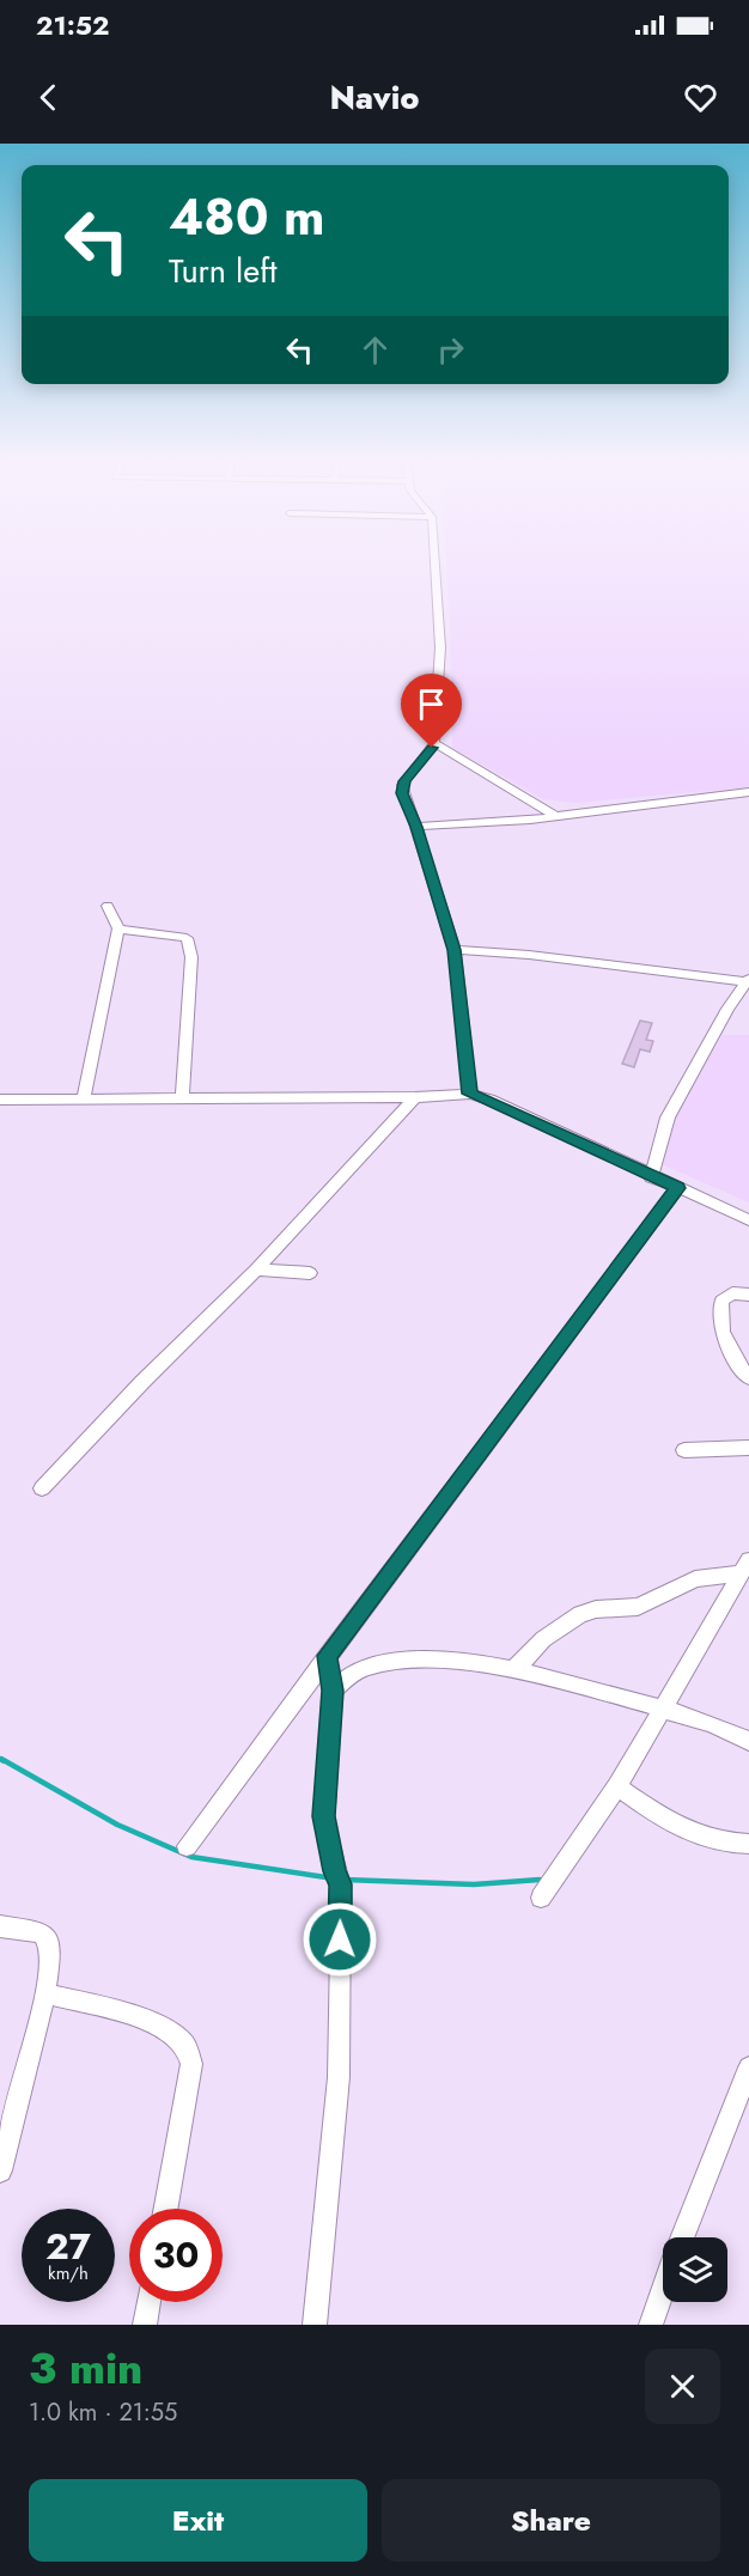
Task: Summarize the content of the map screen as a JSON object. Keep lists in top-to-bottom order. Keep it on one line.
{"page":{"status":"21:52","header":"Navio","turn":["480 m","Turn left"],"speed":"27 km/h","limit":"30","heading":["3 min","1.0 km · 21:55"],"buttons":["Exit","Share"]}}
